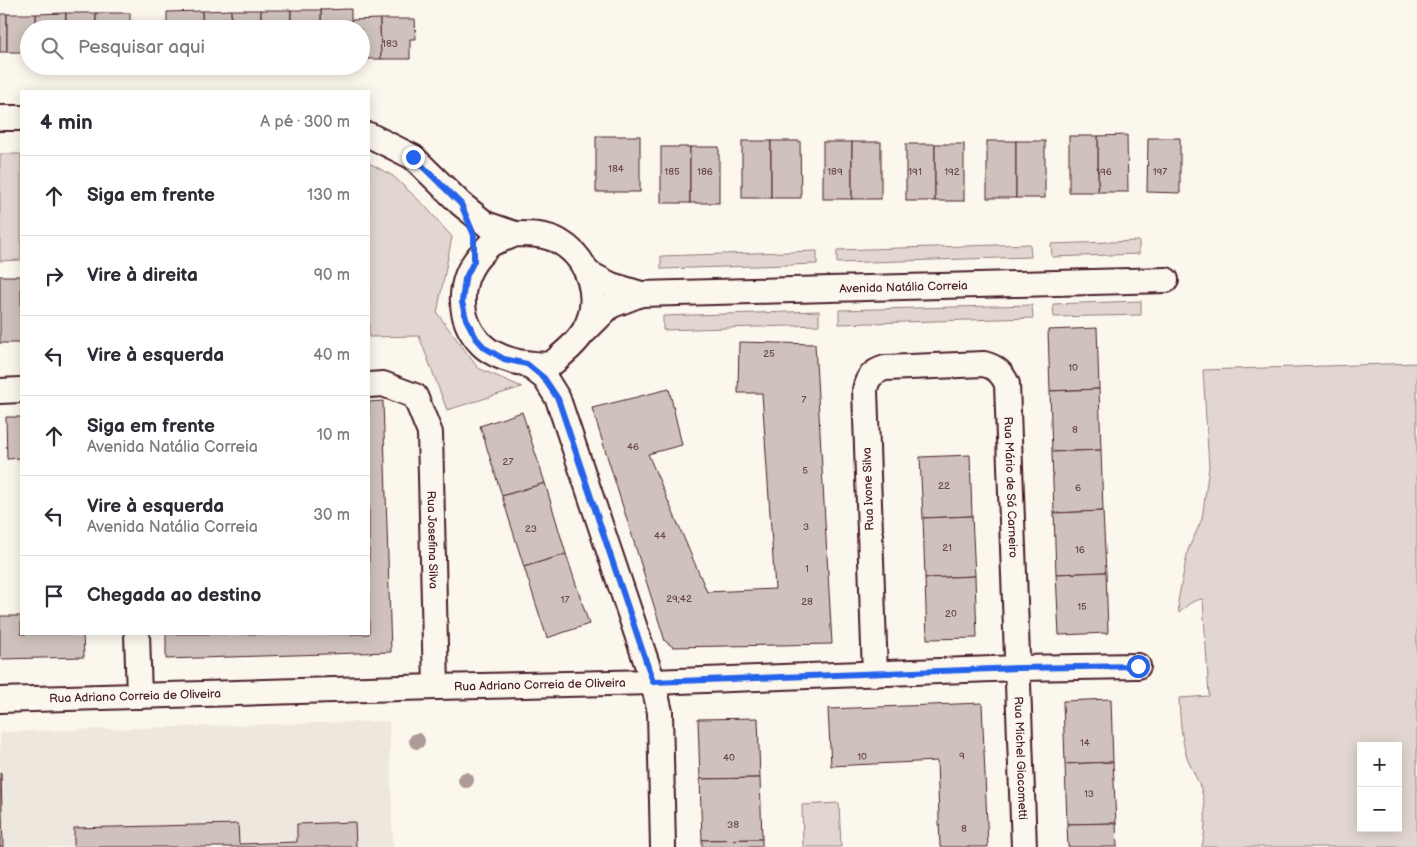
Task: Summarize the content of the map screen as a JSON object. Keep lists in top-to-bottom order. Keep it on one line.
{"streets":{"street":["Avenida Natália Correia","Rua Mário de Sá Carneiro","Rua Ivone Silva","Rua Josefina Silva","Rua Adriano Correia de Oliveira","Rua Michel Giacometti"]},"crossings":[["Rua Mário de Sá Carneiro","Rua Ivone Silva"],["Rua Mário de Sá Carneiro","Rua Adriano Correia de Oliveira"],["Rua Mário de Sá Carneiro","Rua Michel Giacometti"],["Rua Ivone Silva","Rua Adriano Correia de Oliveira"],["Rua Josefina Silva","Rua Adriano Correia de Oliveira"],["Rua Adriano Correia de Oliveira","Rua Michel Giacometti"]],"house_numbers":["183","184","185","186","189","191","192","196","197","25","10","7","8","46","27","5","22","6","3","23","44","21","16","1","29;42","17","28","15","20","14","9","10","40","13","38","8"],"page":{"search":"Pesquisar aqui","heading":["4 min","A pé · 300 m"],"list":[["Siga em frente","130 m"],["Vire à direita","90 m"],["Vire à esquerda","40 m"],["Siga em frente","Avenida Natália Correia","10 m"],["Vire à esquerda","Avenida Natália Correia","30 m"],"Chegada ao destino"],"map_buttons":["+","−"]}}
